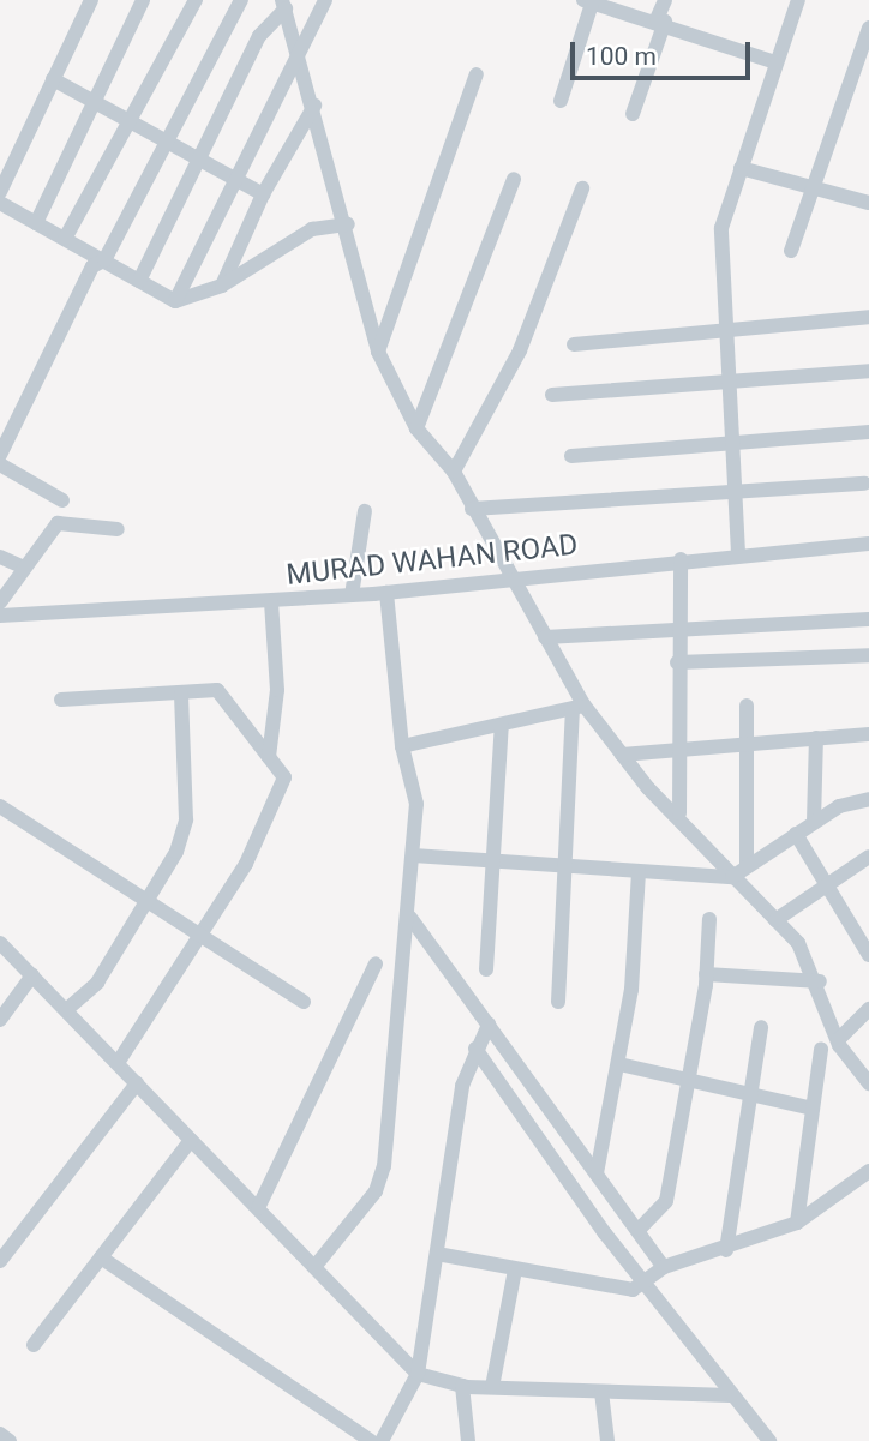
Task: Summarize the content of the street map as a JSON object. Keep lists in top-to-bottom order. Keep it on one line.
{"streets":{"street":["MURAD WAHAN ROAD"]},"scale_bar":"100 m"}
